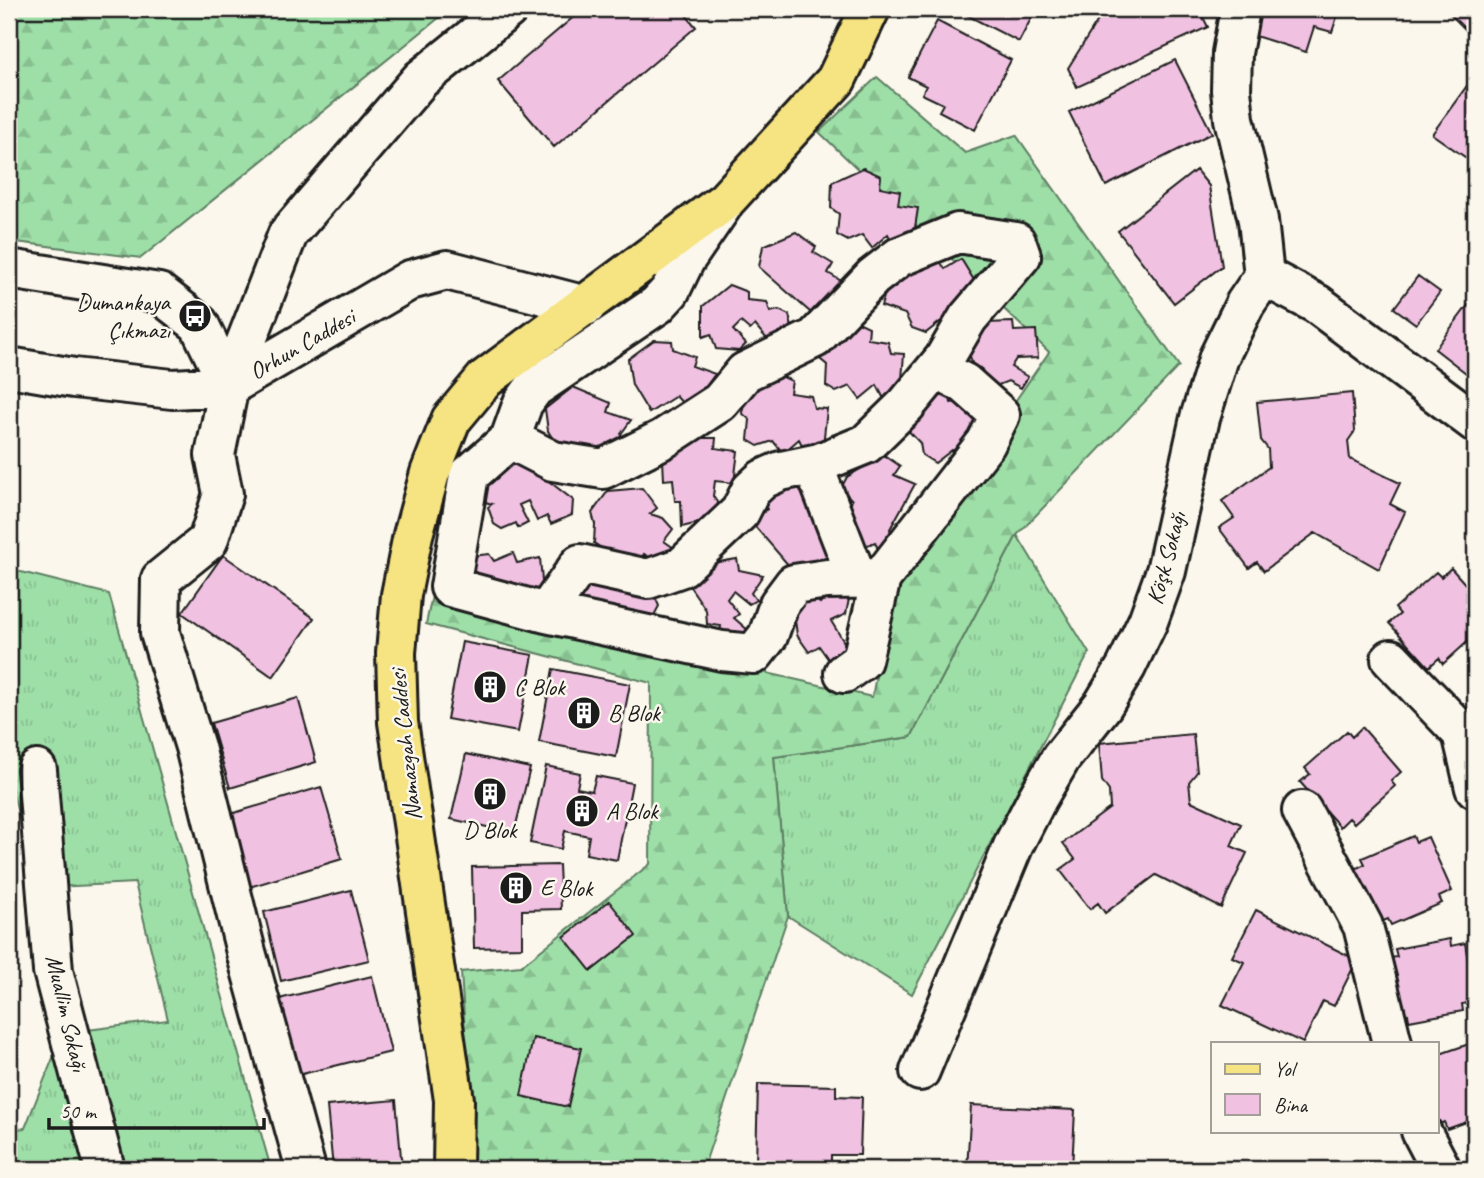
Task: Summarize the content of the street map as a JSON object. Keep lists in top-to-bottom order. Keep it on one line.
{"streets":{"main road":["Namazgah Caddesi"],"street":["Orhun Caddesi","Köşk Sokağı","Muallim Sokağı"]},"crossings":[["Orhun Caddesi","Namazgah Caddesi"]],"places":{"bus stop":["Dumankaya Çıkmazı"],"building":["C Blok","B Blok","D Blok","A Blok","E Blok"]},"legend":["Yol","Bina"],"scale_bar":"50 m"}
